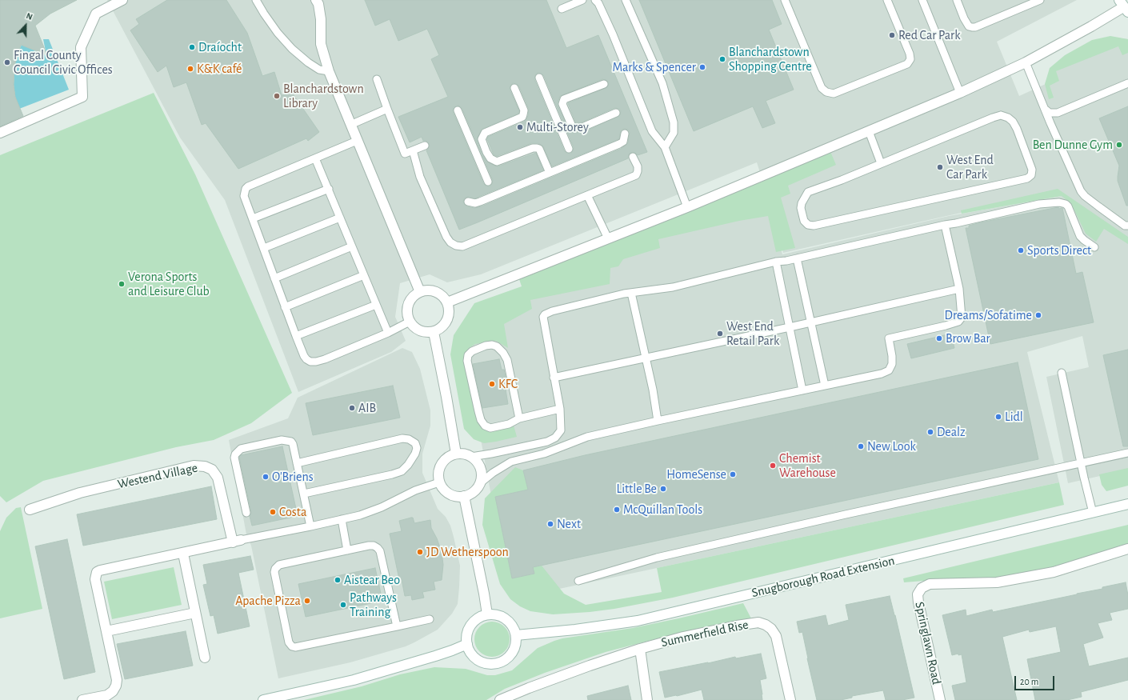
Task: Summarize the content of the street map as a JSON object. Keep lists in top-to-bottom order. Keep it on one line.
{"streets":{"street":["Westend Village","Snugborough Road Extension","Summerfield Rise","Springlawn Road"]},"places":["Red Car Park","Draíocht","Blanchardstown Shopping Centre","Fingal County Council Civic Offices","Marks & Spencer","K&K café","Blanchardstown Library","Multi-Storey","Ben Dunne Gym","West End Car Park","Sports Direct","Verona Sports and Leisure Club","Dreams/Sofatime","West End Retail Park","Brow Bar","KFC","AIB","Lidl","Dealz","New Look","Chemist Warehouse","HomeSense","O'Briens","Little Be","McQuillan Tools","Costa","Next","JD Wetherspoon","Aistear Beo","Apache Pizza","Pathways Training"],"scale_bar":"20 m","north":"top"}
